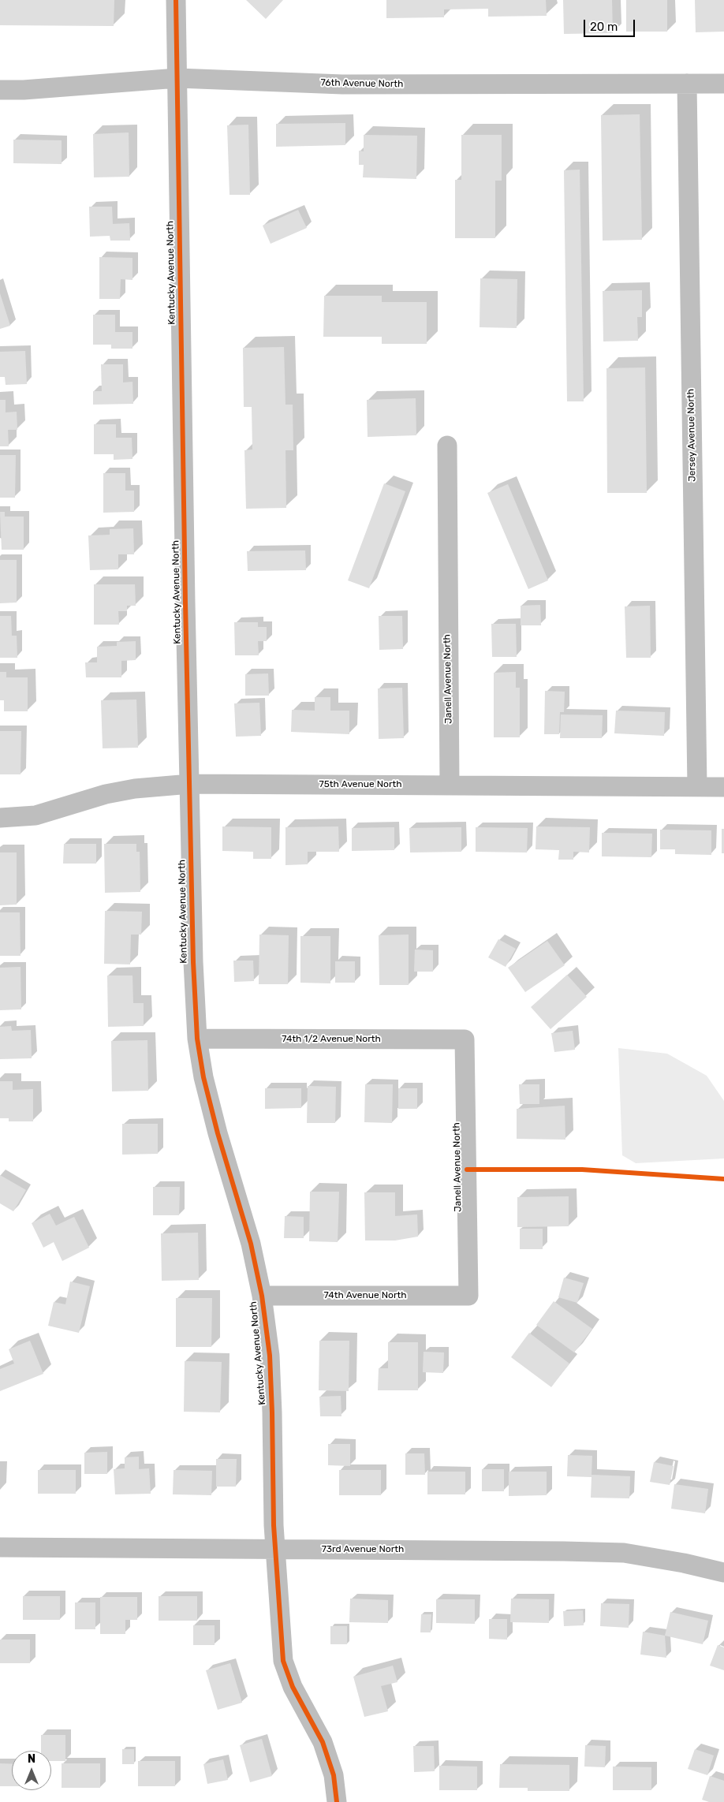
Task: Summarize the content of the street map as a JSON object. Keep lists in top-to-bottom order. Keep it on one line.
{"streets":{"street":["76th Avenue North","Kentucky Avenue North","Jersey Avenue North","Janell Avenue North","75th Avenue North","74th 1/2 Avenue North","74th Avenue North","73rd Avenue North"]},"crossings":[["76th Avenue North","Kentucky Avenue North"],["76th Avenue North","Jersey Avenue North"],["Kentucky Avenue North","75th Avenue North"],["Kentucky Avenue North","74th 1/2 Avenue North"],["Kentucky Avenue North","74th Avenue North"],["Kentucky Avenue North","73rd Avenue North"],["Jersey Avenue North","75th Avenue North"],["Janell Avenue North","75th Avenue North"],["Janell Avenue North","74th 1/2 Avenue North"],["Janell Avenue North","74th Avenue North"]],"scale_bar":"20 m","north":"top"}
